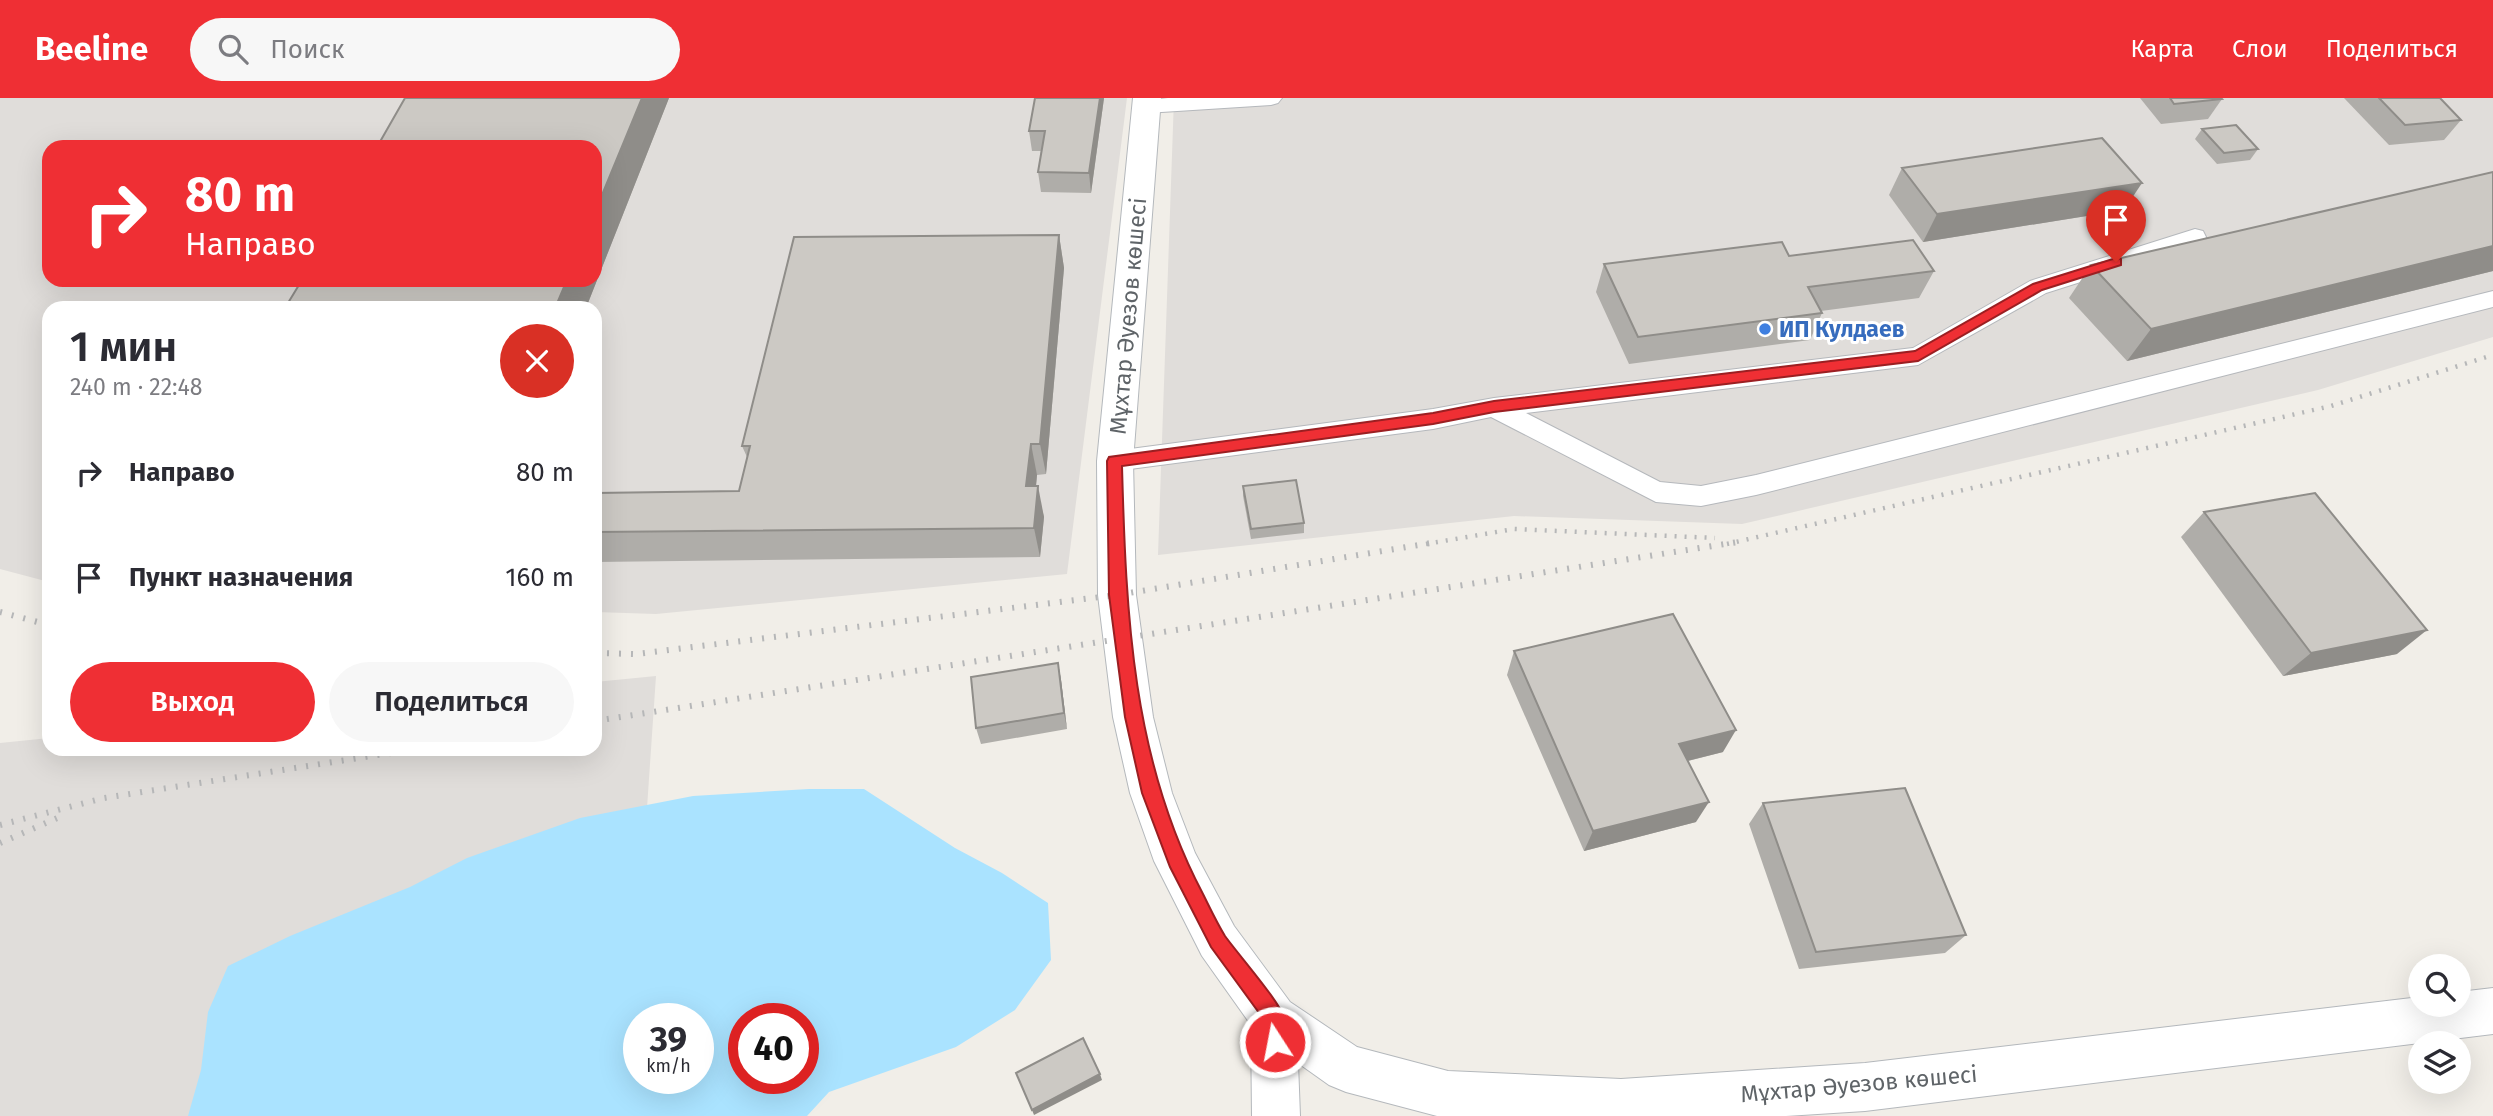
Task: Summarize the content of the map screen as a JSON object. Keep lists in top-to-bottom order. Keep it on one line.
{"streets":{"street":["Мұхтар Әуезов көшесі"]},"places":["ИП Кулдаев"],"page":{"header":"Beeline","search":"Поиск","nav":["Карта","Слои","Поделиться"],"turn":["80 m","Направо"],"heading":["1 мин","240 m · 22:48"],"list":[{"name":"Направо","value":"80 m"},{"name":"Пункт назначения","value":"160 m"}],"buttons":["Выход","Поделиться"],"speed":"39 km/h","limit":"40"}}
